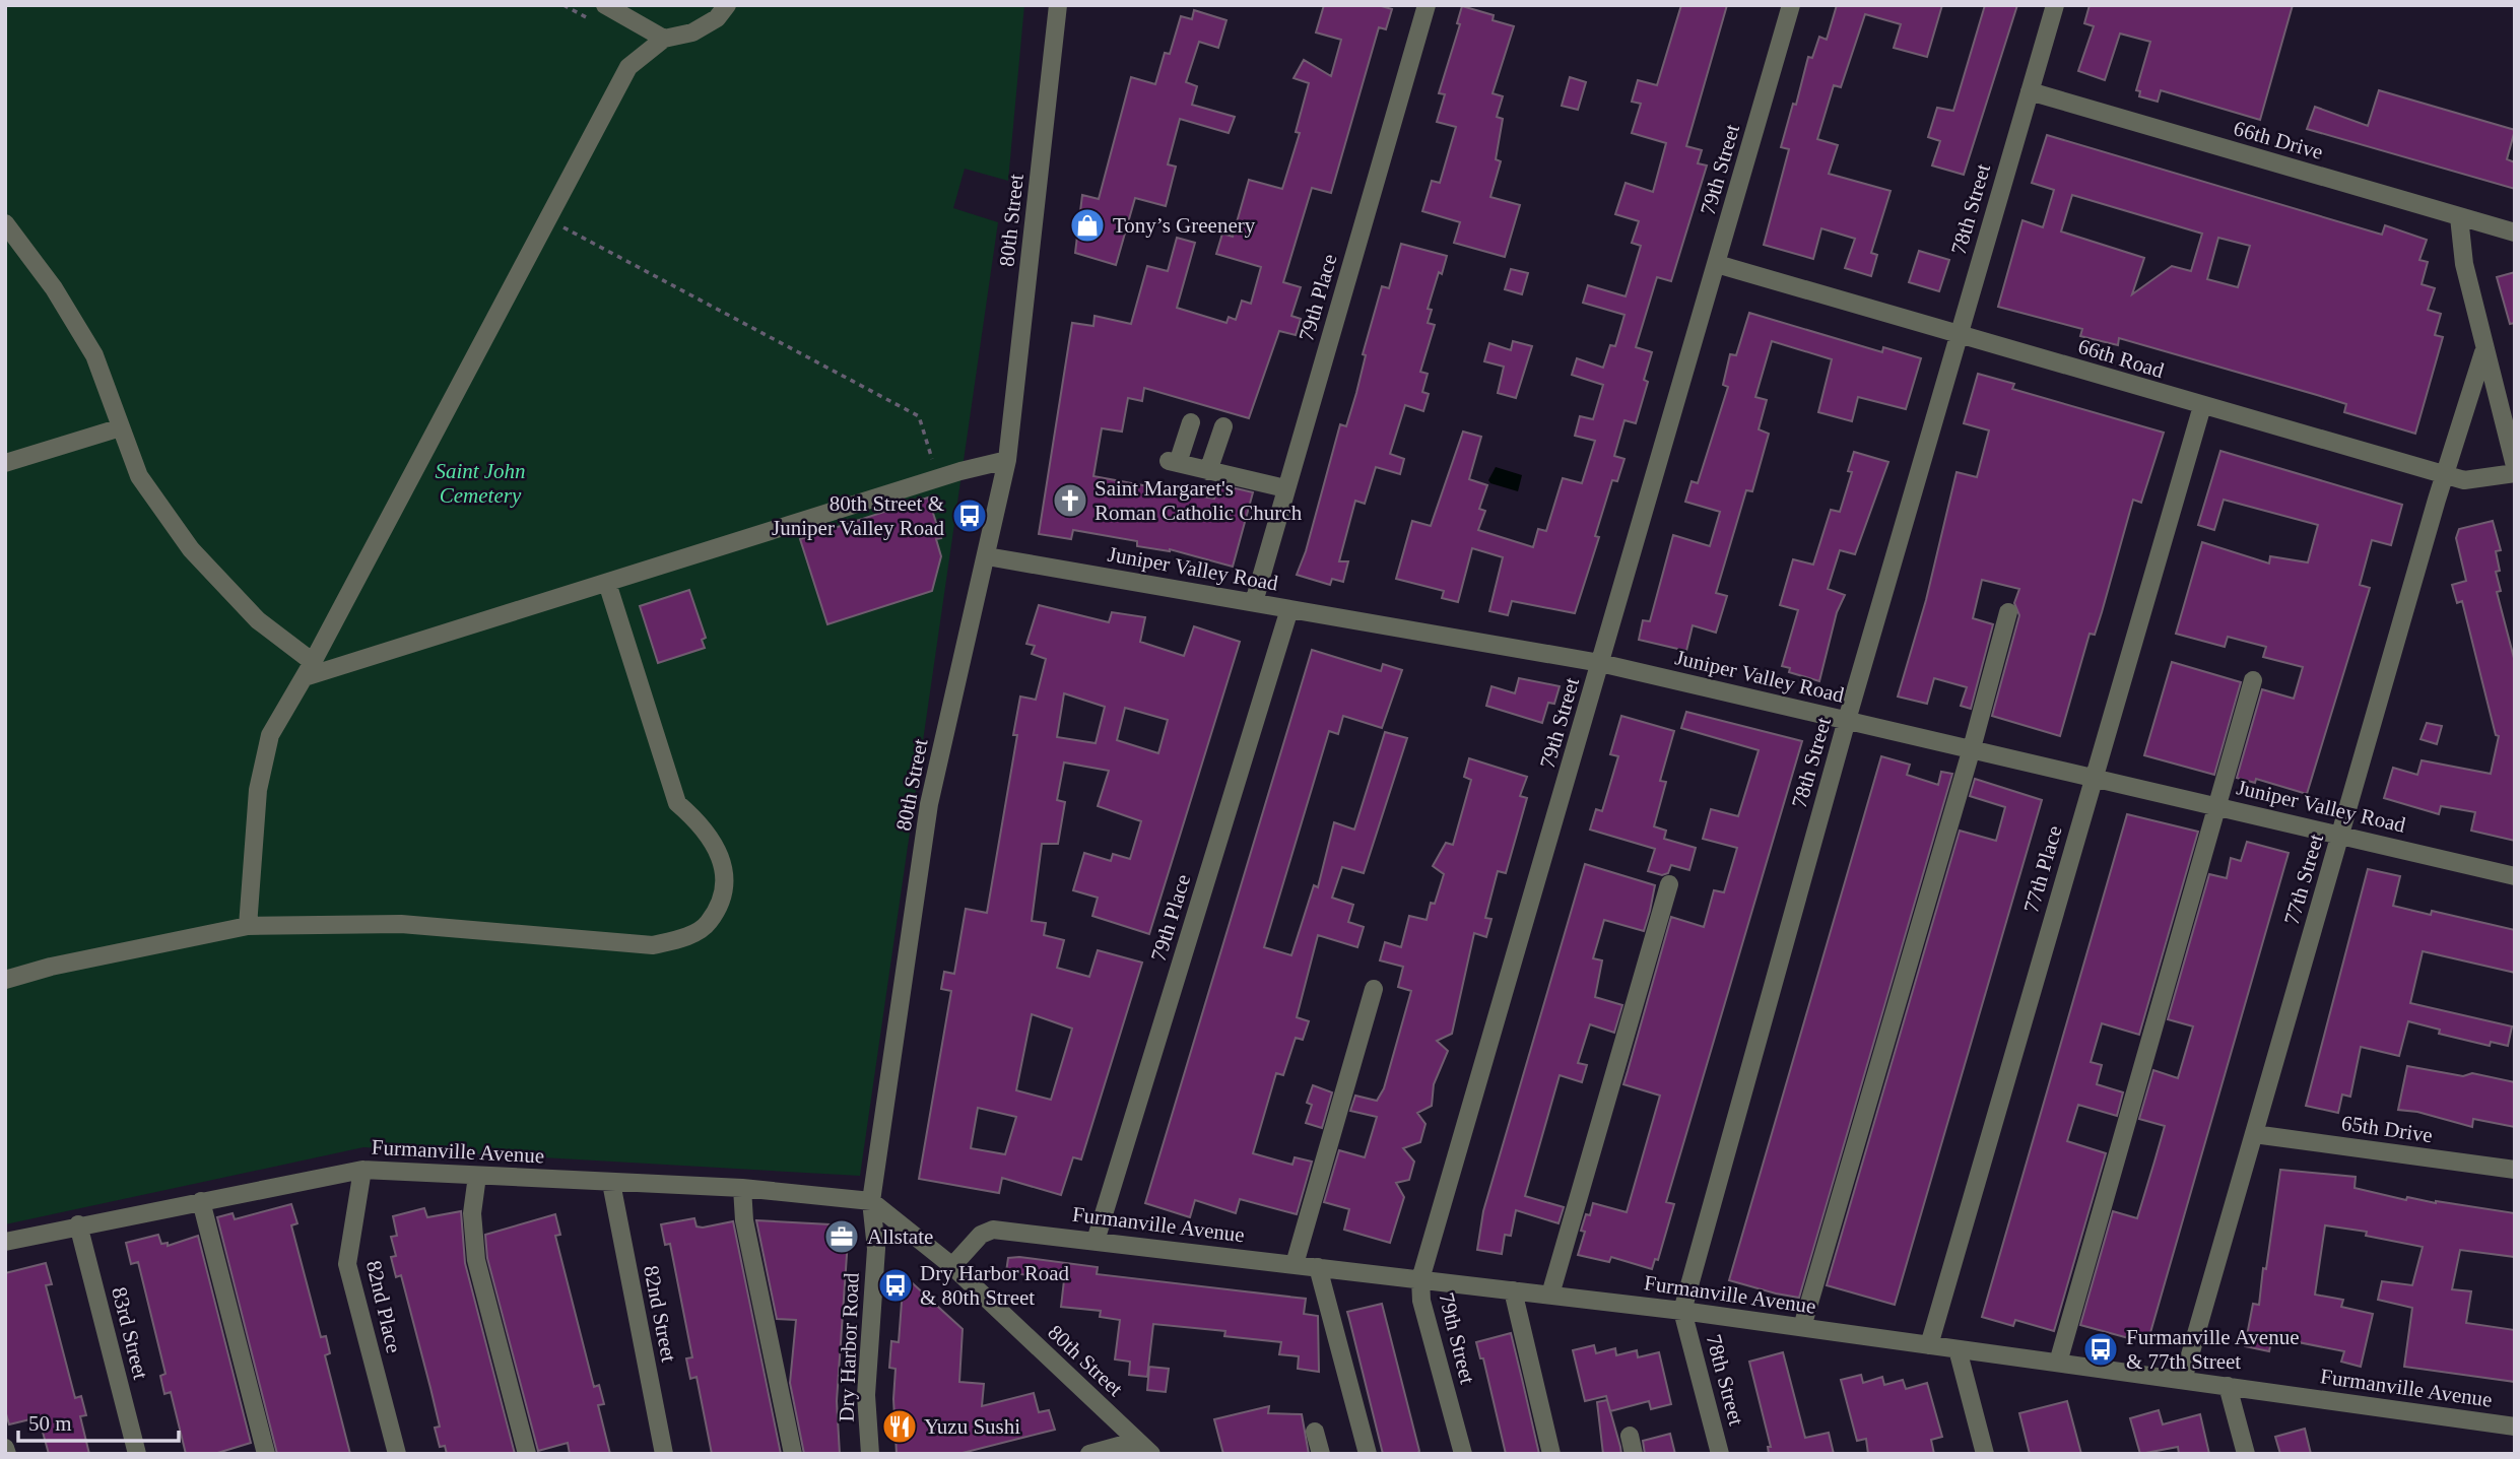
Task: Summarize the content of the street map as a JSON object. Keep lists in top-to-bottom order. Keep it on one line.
{"streets":{"street":["66th Drive","79th Street","78th Street","80th Street","79th Place","66th Road","Juniper Valley Road","77th Place","77th Street","65th Drive","Furmanville Avenue","82nd Place","82nd Street","83rd Street","Dry Harbor Road"]},"crossings":[["66th Drive","78th Street"],["79th Street","66th Road"],["79th Street","Juniper Valley Road"],["79th Street","Furmanville Avenue"],["78th Street","66th Road"],["78th Street","Juniper Valley Road"],["78th Street","Furmanville Avenue"],["80th Street","Juniper Valley Road"],["80th Street","Furmanville Avenue"],["80th Street","Dry Harbor Road"],["79th Place","Juniper Valley Road"],["79th Place","Furmanville Avenue"],["66th Road","77th Place"],["66th Road","77th Street"],["Juniper Valley Road","77th Place"],["Juniper Valley Road","77th Street"],["77th Place","Furmanville Avenue"],["77th Street","65th Drive"],["77th Street","Furmanville Avenue"],["Furmanville Avenue","82nd Place"],["Furmanville Avenue","82nd Street"],["Furmanville Avenue","83rd Street"],["Furmanville Avenue","Dry Harbor Road"]],"parks":["Saint John Cemetery"],"places":{"shop":["Tony’s Greenery"],"church":["Saint Margaret's Roman Catholic Church"],"bus stop":["80th Street & Juniper Valley Road","Dry Harbor Road & 80th Street","Furmanville Avenue & 77th Street"],"office":["Allstate"],"restaurant":["Yuzu Sushi"]},"scale_bar":"50 m"}
